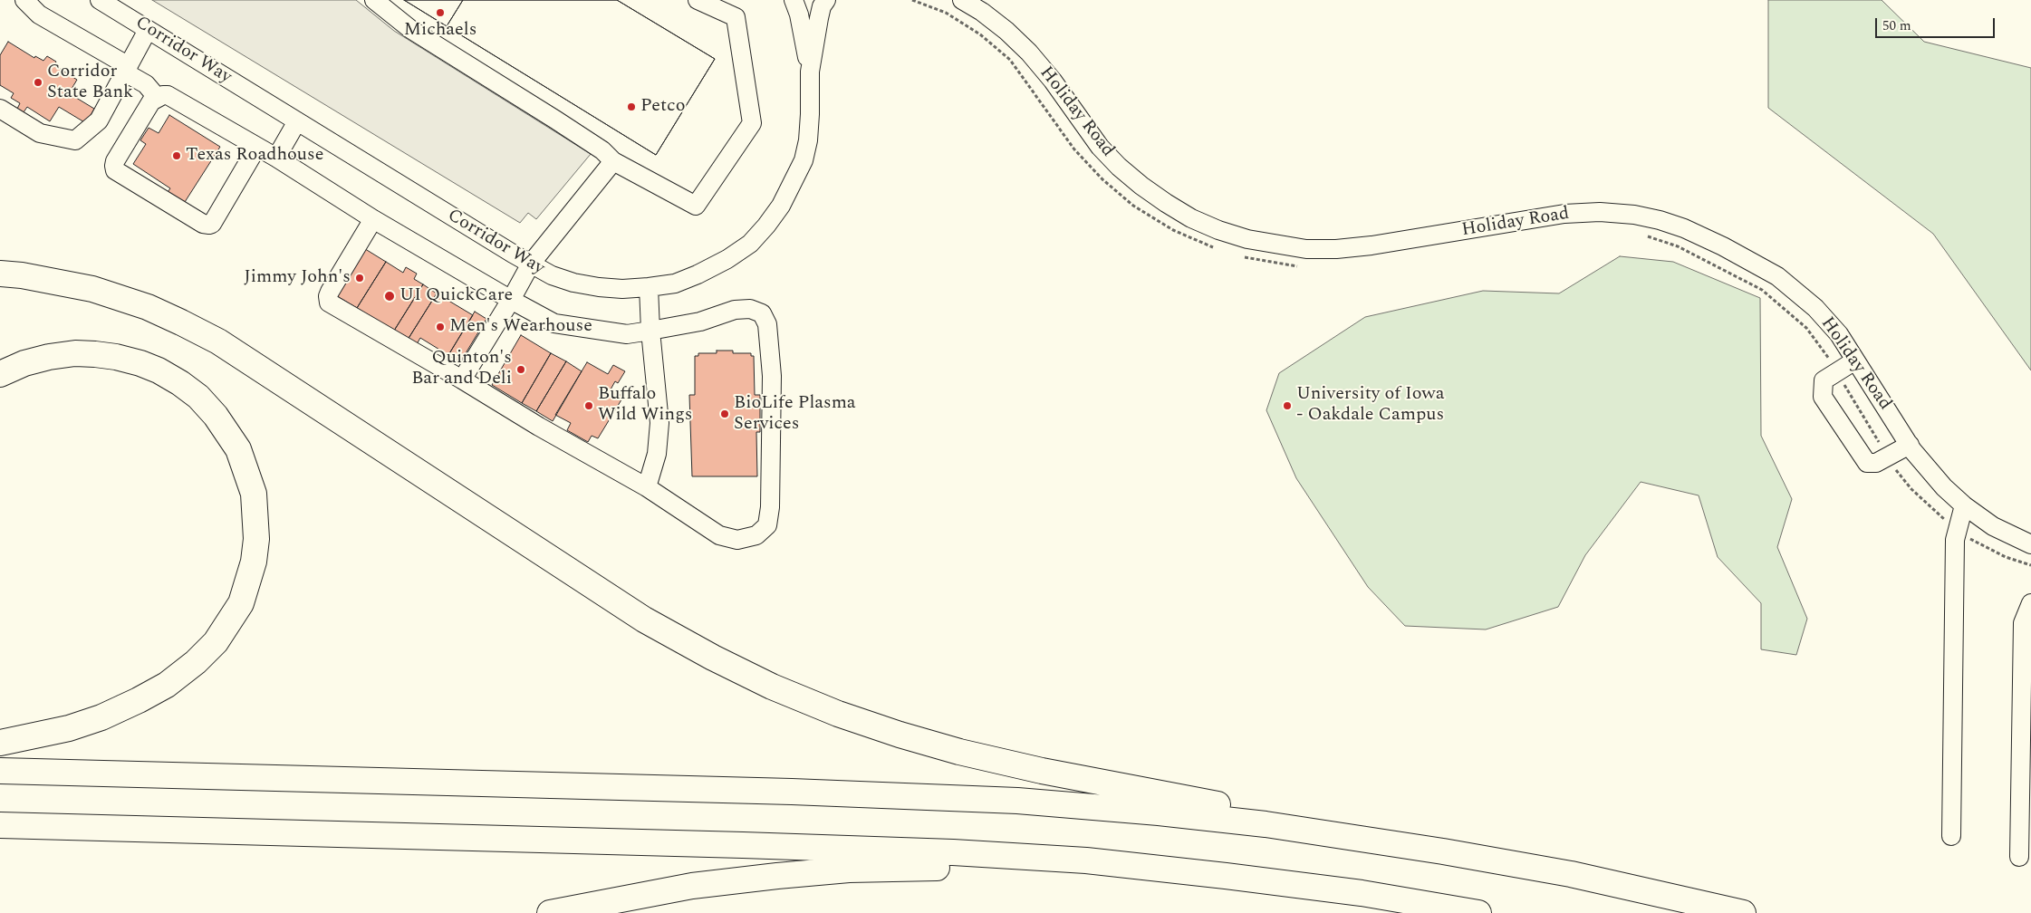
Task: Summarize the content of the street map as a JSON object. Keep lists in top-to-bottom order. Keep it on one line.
{"streets":{"street":["Corridor Way","Holiday Road"]},"places":["Michaels","Corridor State Bank","Petco","Texas Roadhouse","Jimmy John's","UI QuickCare","Men's Wearhouse","Quinton's Bar and Deli","Buffalo Wild Wings","University of Iowa - Oakdale Campus","BioLife Plasma Services"],"scale_bar":"50 m"}
